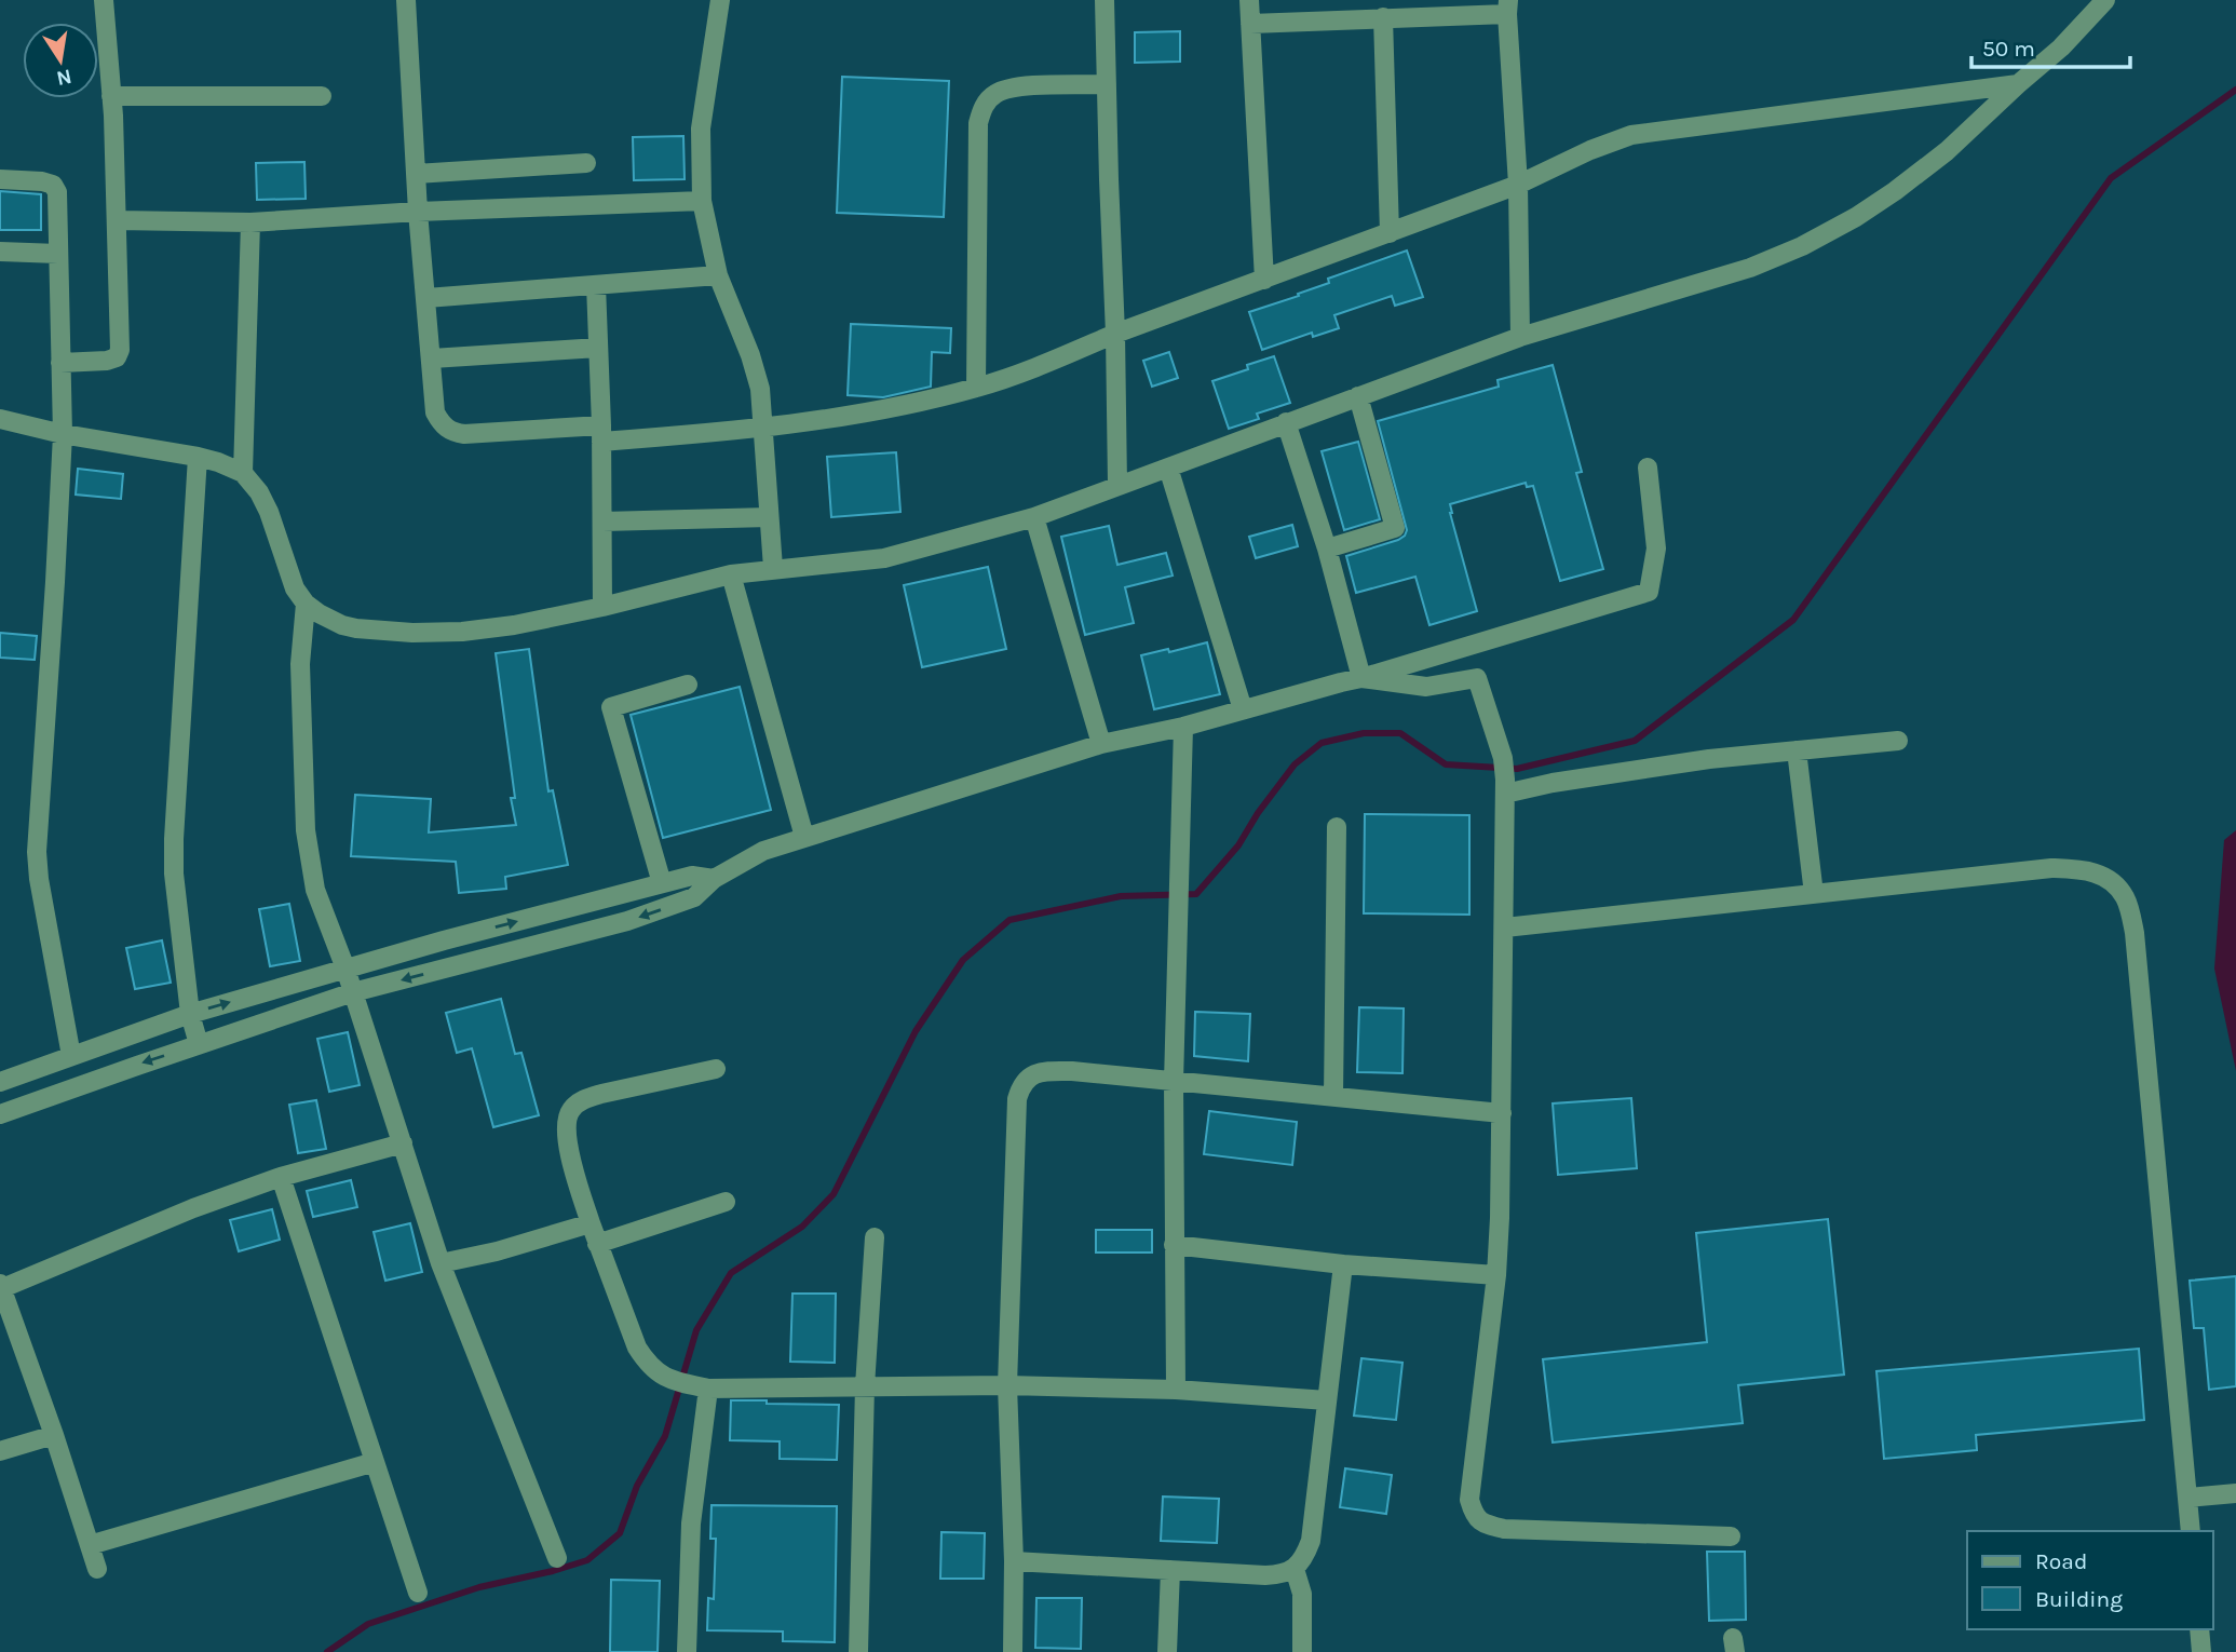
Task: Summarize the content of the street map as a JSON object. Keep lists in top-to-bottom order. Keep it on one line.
{"legend":["Road","Building"],"scale_bar":"50 m","north":"bottom"}
